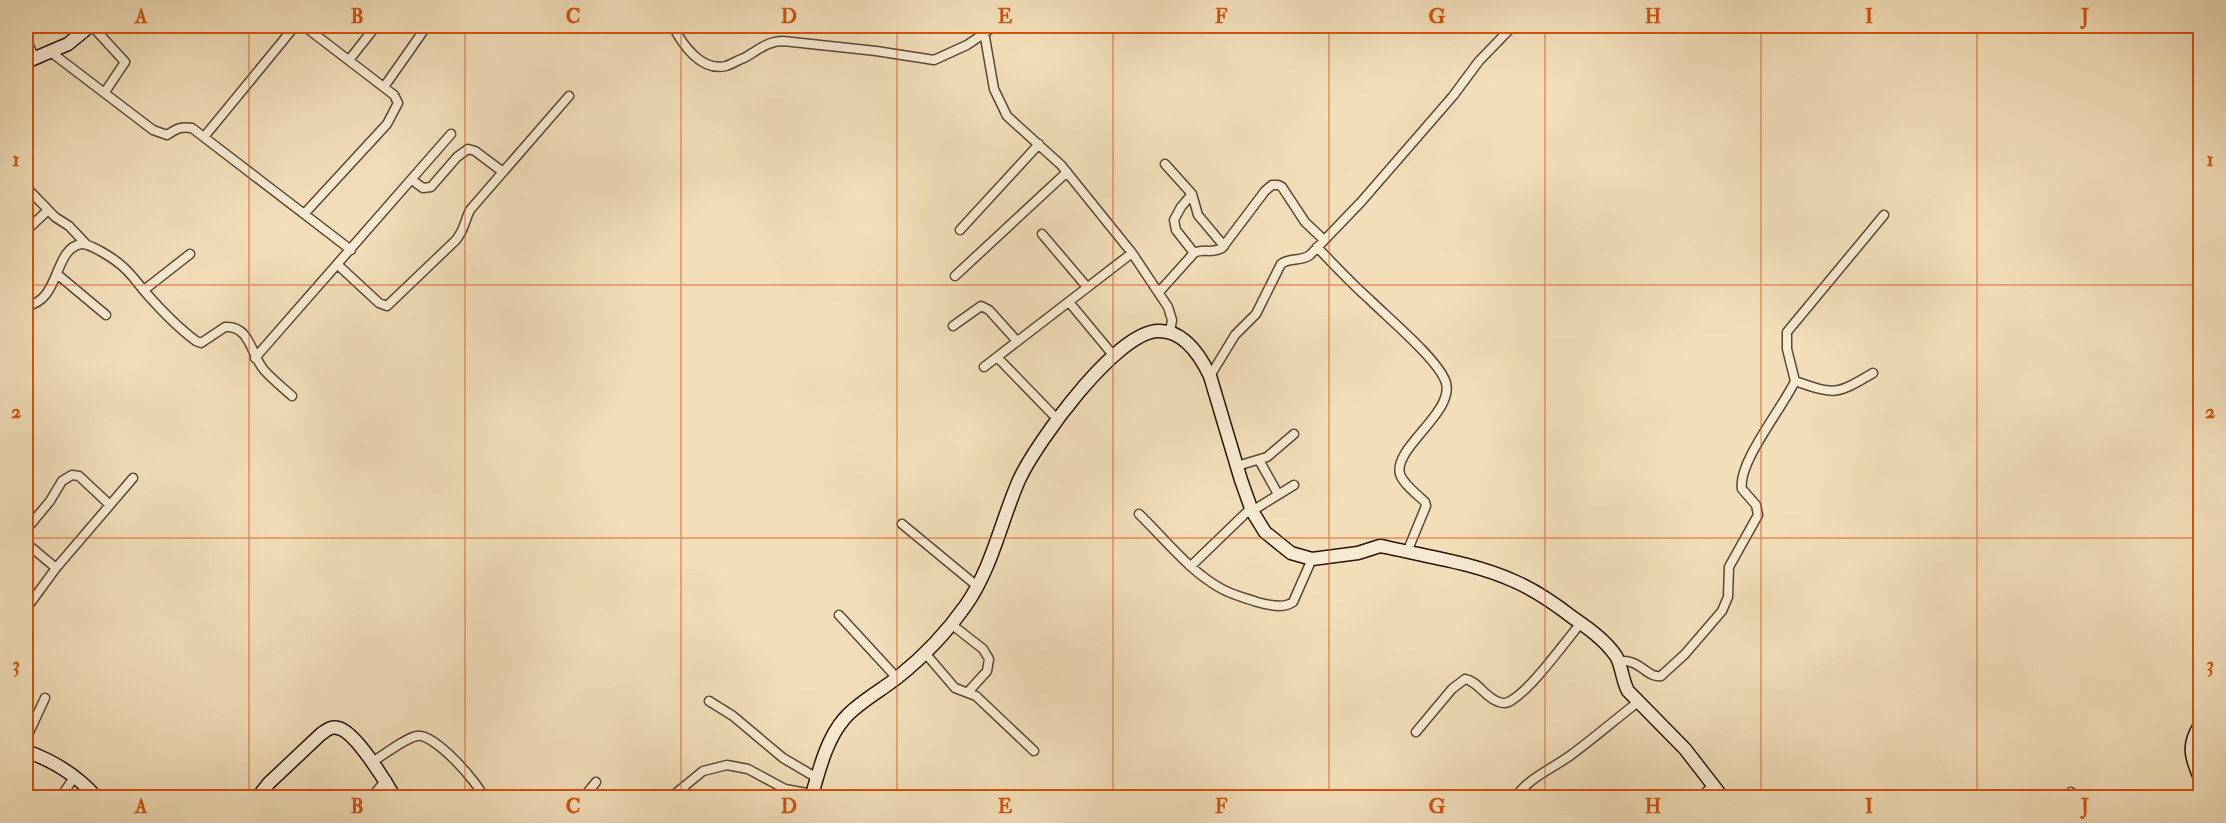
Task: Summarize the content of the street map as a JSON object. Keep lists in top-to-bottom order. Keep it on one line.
{"grid":{"columns":["A","B","C","D","E","F","G","H","I","J"],"rows":["1","2","3"]}}
